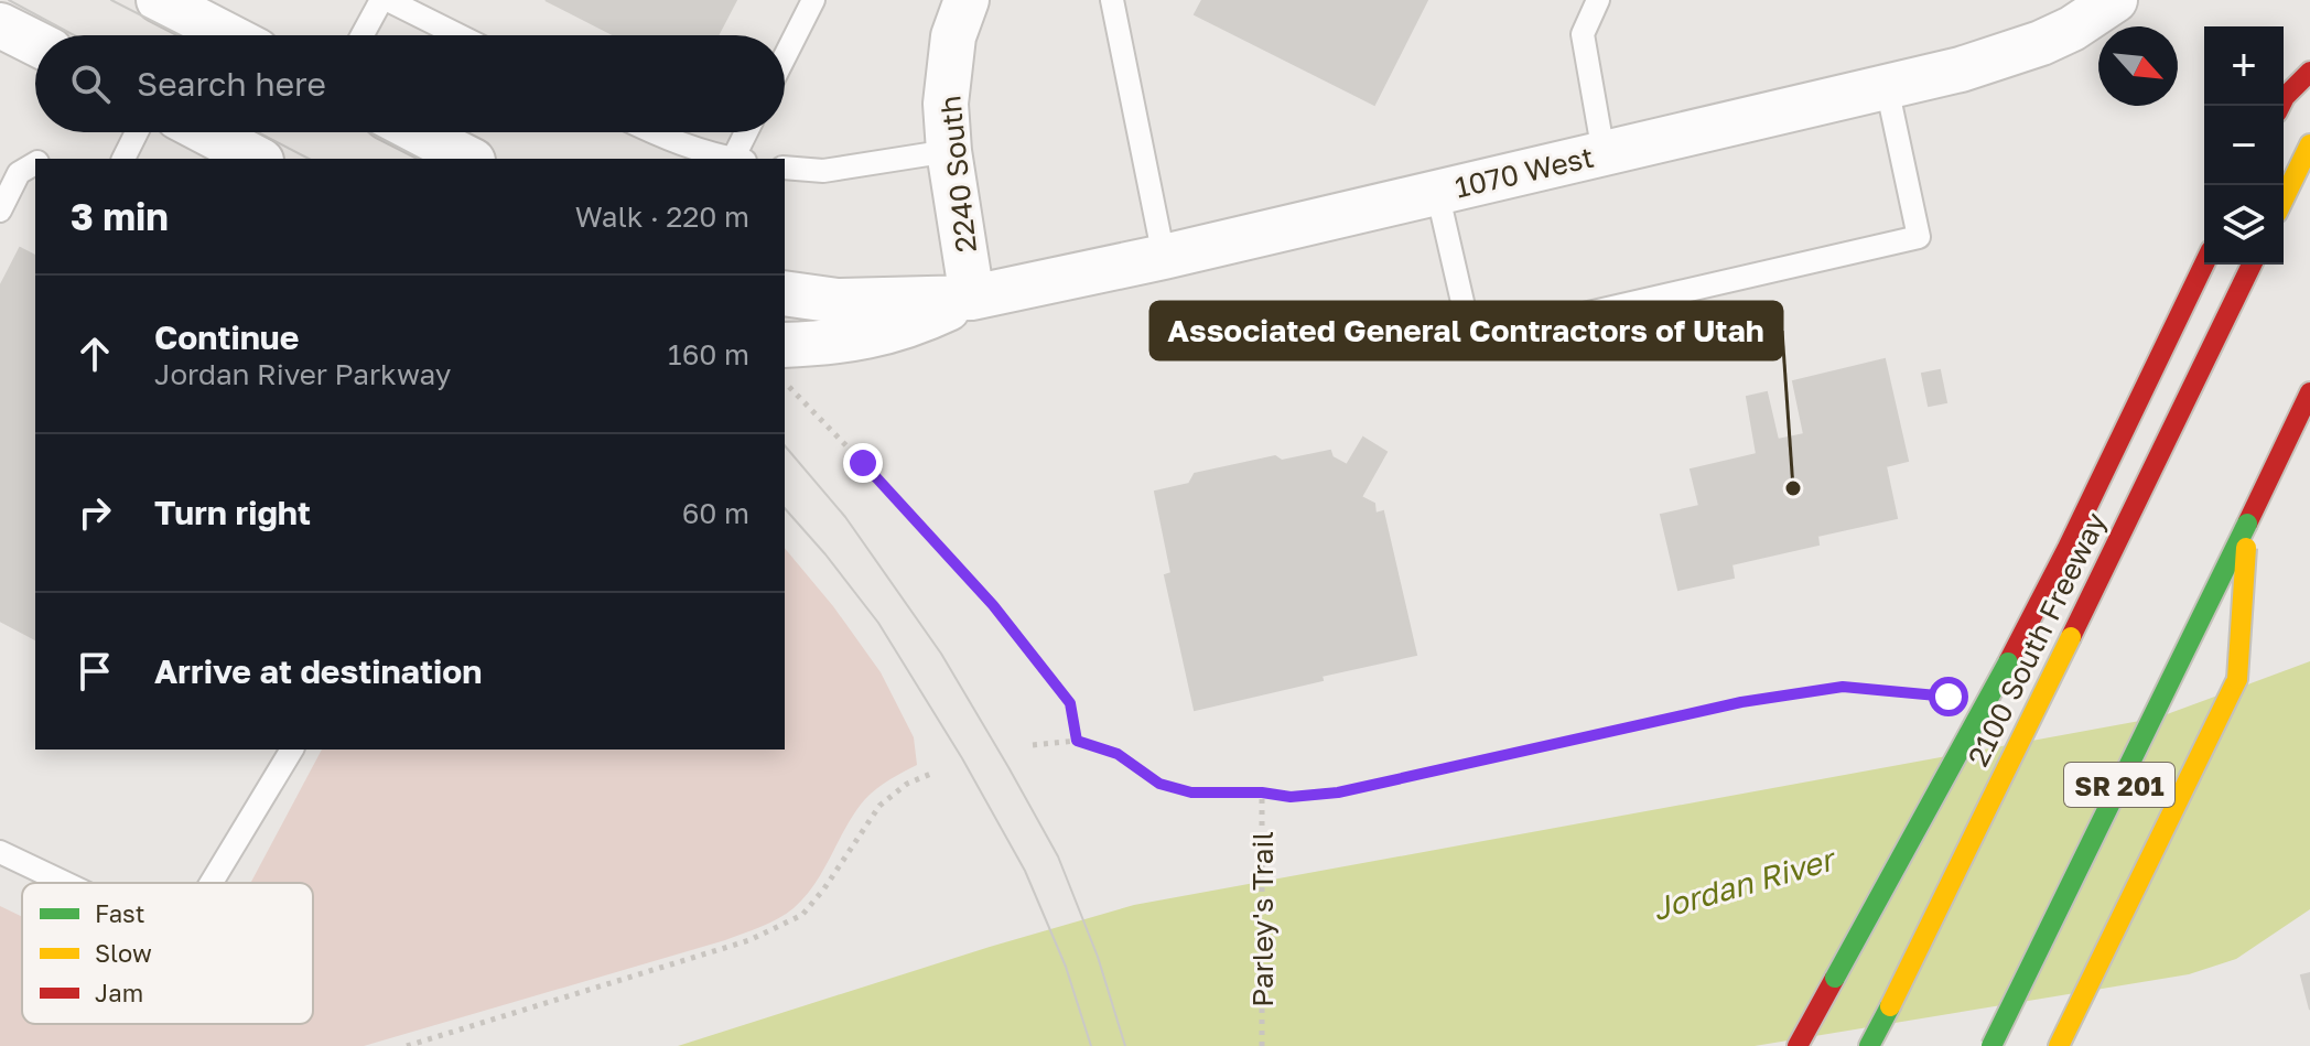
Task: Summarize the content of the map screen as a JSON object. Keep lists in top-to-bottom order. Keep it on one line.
{"streets":{"highway":["2100 South Freeway","SR 201"],"street":["1070 West","2240 South"],"path":["Parley's Trail"]},"crossings":[["1070 West","2240 South"]],"water":["Jordan River"],"places":["Associated General Contractors of Utah"],"legend":["Fast","Slow","Jam"],"north":"bottom right","page":{"map_buttons":["+","−"],"search":"Search here","heading":["3 min","Walk · 220 m"],"list":[["Continue","Jordan River Parkway","160 m"],["Turn right","60 m"],"Arrive at destination"]}}
